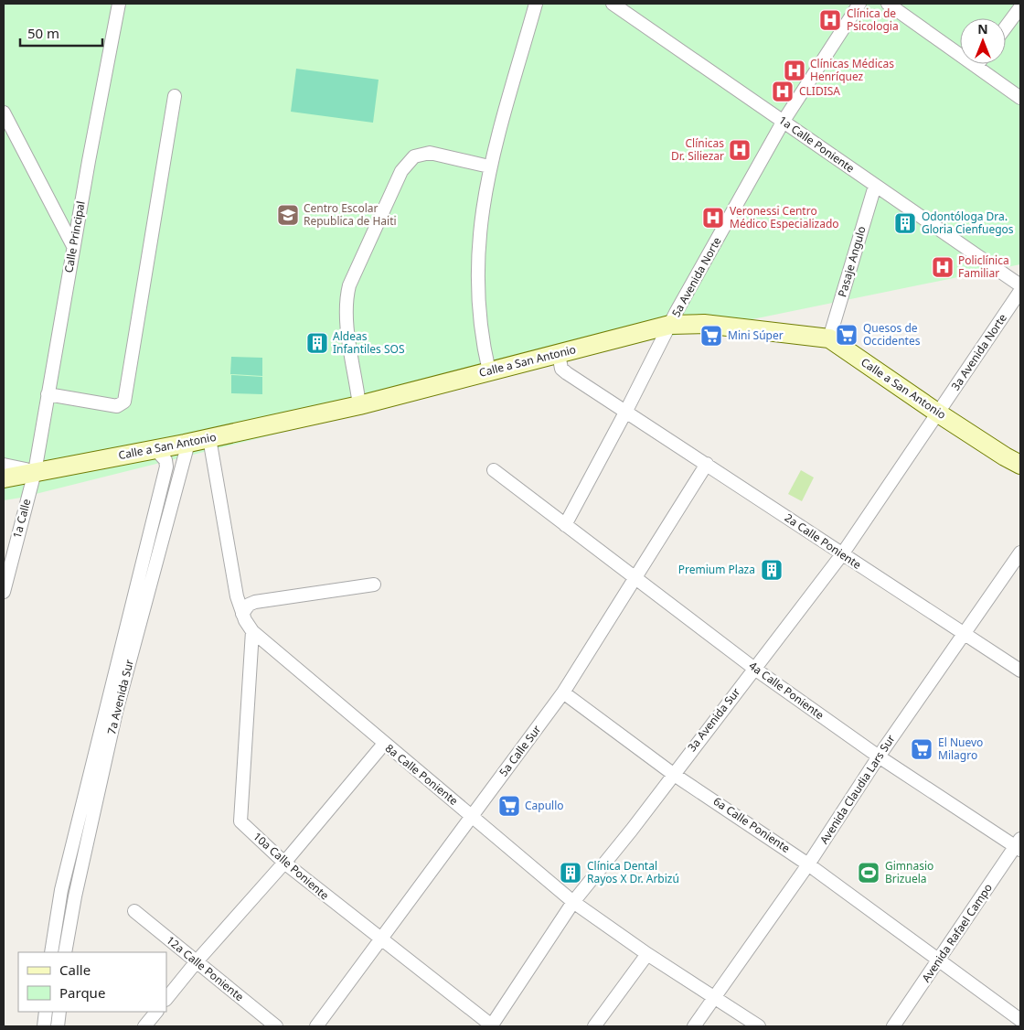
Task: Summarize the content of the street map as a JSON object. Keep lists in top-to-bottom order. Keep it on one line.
{"streets":{"street":["1a Calle Poniente","Calle Principal","Pasaje Angulo","5a Avenida Norte","3a Avenida Norte","Calle a San Antonio","1a Calle","2a Calle Poniente","4a Calle Poniente","7a Avenida Sur","3a Avenida Sur","5a Calle Sur","8a Calle Poniente","Avenida Claudia Lars Sur","6a Calle Poniente","10a Calle Poniente","Avenida Rafael Campo","12a Calle Poniente"]},"crossings":[["1a Calle Poniente","Pasaje Angulo"],["1a Calle Poniente","5a Avenida Norte"],["Calle Principal","Calle a San Antonio"],["Calle Principal","1a Calle"],["Pasaje Angulo","Calle a San Antonio"],["5a Avenida Norte","Calle a San Antonio"],["5a Avenida Norte","2a Calle Poniente"],["5a Avenida Norte","4a Calle Poniente"],["3a Avenida Norte","Calle a San Antonio"],["3a Avenida Norte","3a Avenida Sur"],["Calle a San Antonio","1a Calle"],["Calle a San Antonio","2a Calle Poniente"],["Calle a San Antonio","7a Avenida Sur"],["Calle a San Antonio","3a Avenida Sur"],["Calle a San Antonio","8a Calle Poniente"],["2a Calle Poniente","3a Avenida Sur"],["2a Calle Poniente","5a Calle Sur"],["2a Calle Poniente","Avenida Claudia Lars Sur"],["4a Calle Poniente","3a Avenida Sur"],["4a Calle Poniente","5a Calle Sur"],["4a Calle Poniente","Avenida Claudia Lars Sur"],["4a Calle Poniente","Avenida Rafael Campo"],["3a Avenida Sur","8a Calle Poniente"],["3a Avenida Sur","6a Calle Poniente"],["3a Avenida Sur","10a Calle Poniente"],["5a Calle Sur","8a Calle Poniente"],["5a Calle Sur","6a Calle Poniente"],["5a Calle Sur","10a Calle Poniente"],["8a Calle Poniente","Avenida Claudia Lars Sur"],["8a Calle Poniente","10a Calle Poniente"],["Avenida Claudia Lars Sur","6a Calle Poniente"],["6a Calle Poniente","Avenida Rafael Campo"]],"places":{"hospital":["Clínica de Psicologia","Clínicas Médicas Henríquez","CLIDISA","Clínicas Dr. Siliezar","Veronessi Centro Médico Especializado","Policlínica Familiar"],"school or university":["Centro Escolar Republica de Haiti"],"building":["Odontóloga Dra. Gloria Cienfuegos","Aldeas Infantiles SOS","Premium Plaza","Clínica Dental Rayos X Dr. Arbizú"],"supermarket":["Quesos de Occidentes","Mini Súper","El Nuevo Milagro","Capullo"],"sports":["Gimnasio Brizuela"]},"legend":["Calle","Parque"],"scale_bar":"50 m","north":"top"}
